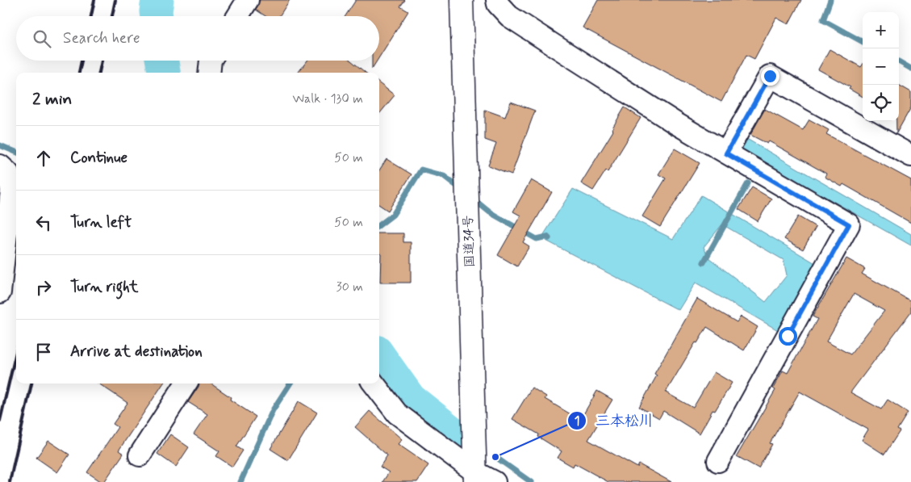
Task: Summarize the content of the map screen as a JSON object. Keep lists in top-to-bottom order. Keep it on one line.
{"streets":{"highway":["国道34号"]},"places":["三本松川"],"page":{"map_buttons":["+","−"],"search":"Search here","heading":["2 min","Walk · 130 m"],"list":[["Continue","50 m"],["Turn left","50 m"],["Turn right","30 m"],"Arrive at destination"]}}
